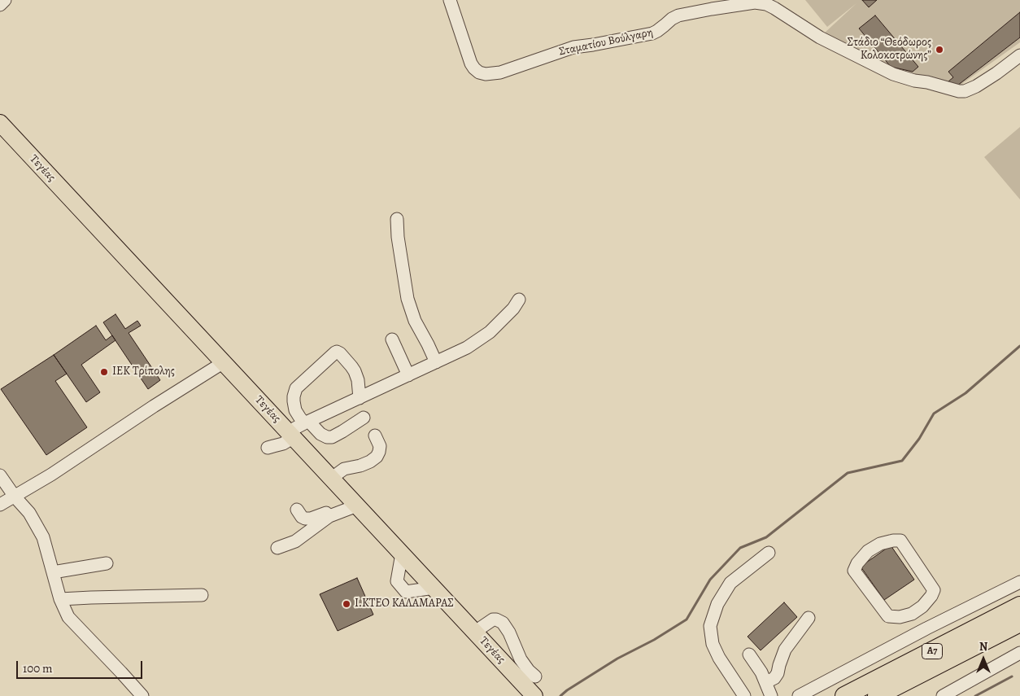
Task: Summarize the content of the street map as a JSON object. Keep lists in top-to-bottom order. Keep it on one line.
{"streets":{"highway":["Α7"],"main road":["Τεγέας"],"street":["Σταματίου Βούλγαρη"]},"places":["Στάδιο “Θεόδωρος Κολοκοτρώνης”","ΙΕΚ Τρίπολης","Ι.ΚΤΕΟ ΚΑΛΑΜΑΡΑΣ"],"scale_bar":"100 m","north":"top"}
